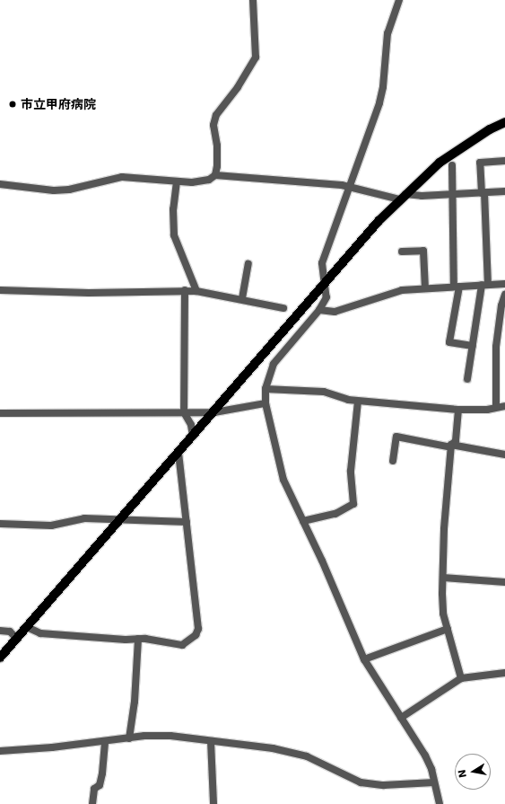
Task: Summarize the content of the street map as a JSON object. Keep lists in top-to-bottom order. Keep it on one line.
{"places":["市立甲府病院"],"north":"left"}
